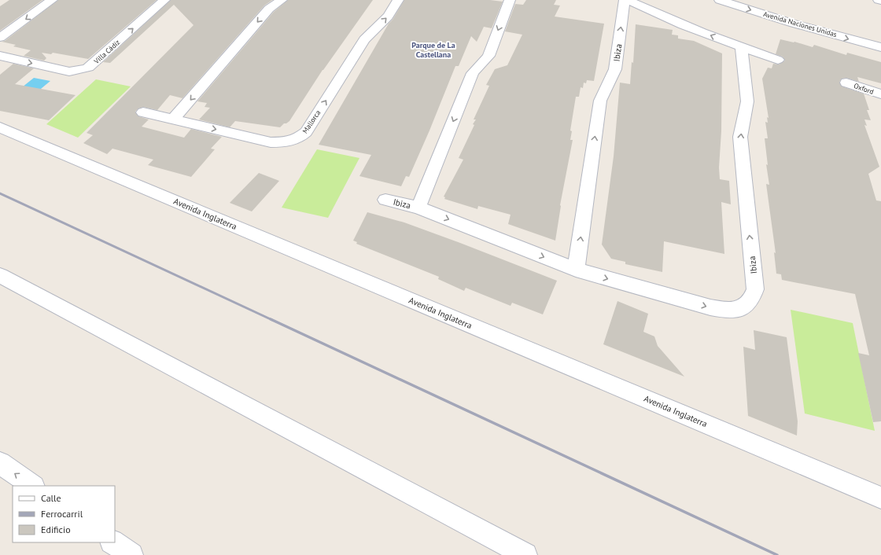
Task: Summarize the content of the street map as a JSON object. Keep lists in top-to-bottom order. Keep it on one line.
{"streets":{"street":["Avenida Naciones Unidas","Villa Cádiz","Ibiza","Oxford","Mallorca","Avenida Inglaterra"]},"districts":["Parque de La Castellana"],"legend":["Calle","Ferrocarril","Edificio"]}
